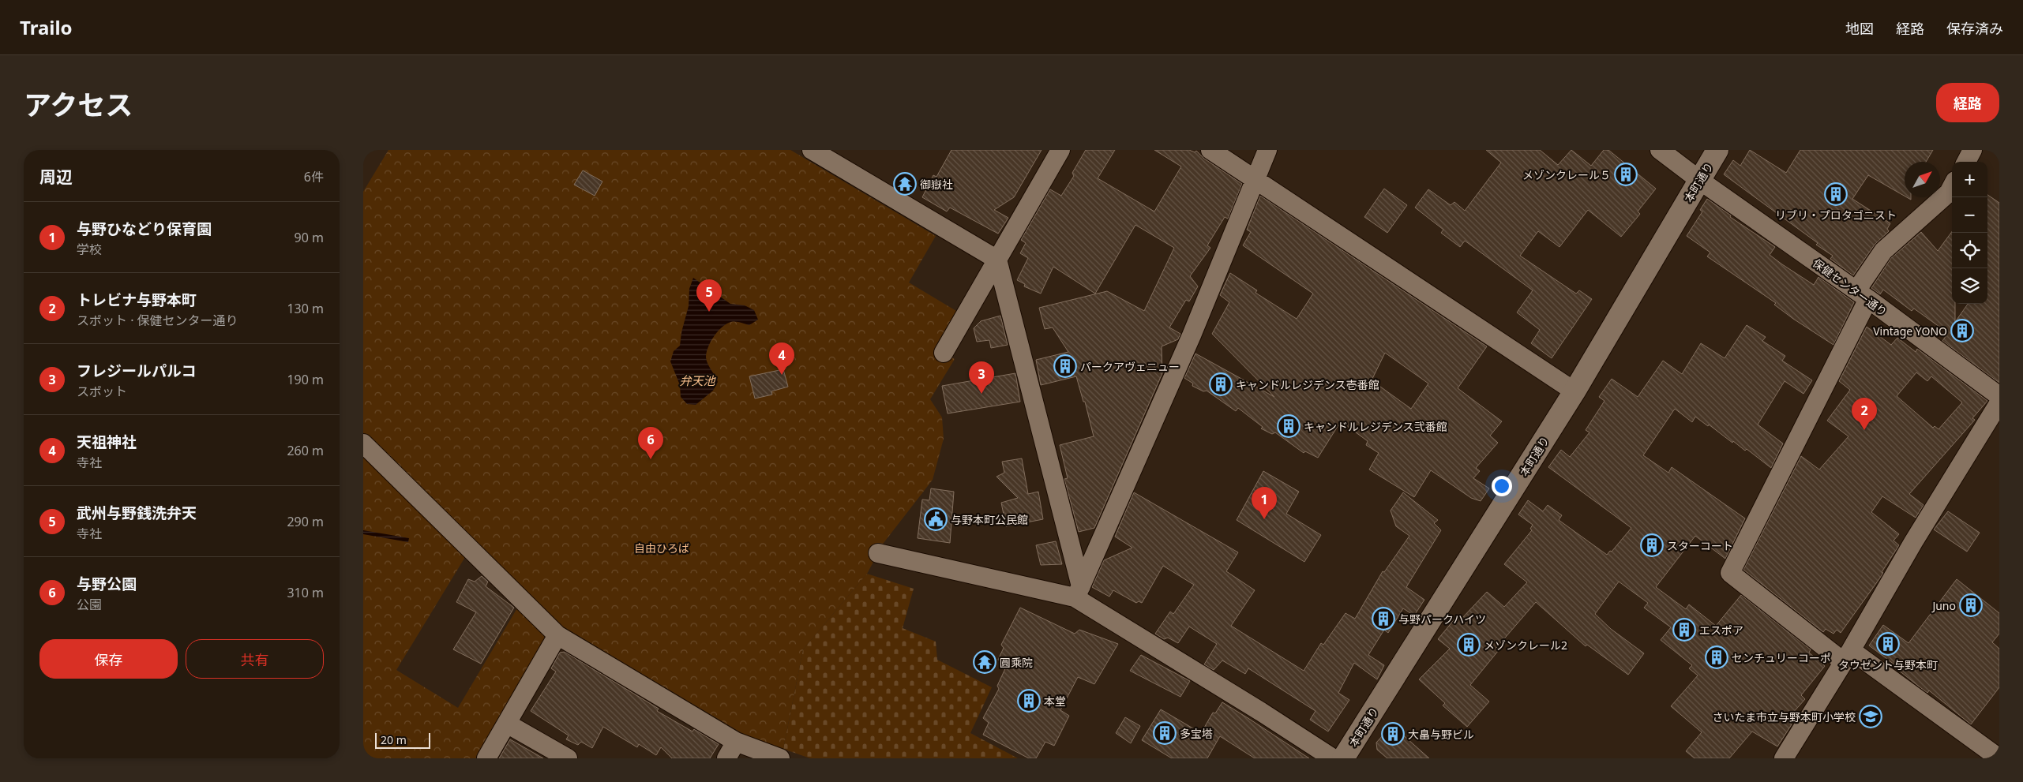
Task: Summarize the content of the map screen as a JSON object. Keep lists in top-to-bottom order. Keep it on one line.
{"streets":{"main road":["本町通り"],"street":["保健センター通り"]},"crossings":[["本町通り","保健センター通り"]],"water":["弁天池"],"parks":["自由ひろば"],"places":{"building":["メゾンクレール５","リブリ・プロタゴニスト","Vintage YONO","パークアヴェニュー","キャンドルレジデンス壱番館","キャンドルレジデンス弐番館","スターコート","Juno","与野パークハイツ","エスポア","タウゼント与野本町","メゾンクレール2","センチュリーコーポ","本堂","多宝塔","大畠与野ビル"],"temple":["御嶽社","圓乘院"],"public building":["与野本町公民館"],"school or university":["さいたま市立与野本町小学校"]},"scale_bar":"20 m","north":"top right","page":{"header":"Trailo","nav":["地図","経路","保存済み"],"title":"アクセス","buttons":["経路",["保存","共有"]],"heading":["周辺","6件"],"map_buttons":["+","−"],"list":[{"mark":"1","name":"与野ひなどり保育園","note":"学校","value":"90 m"},{"mark":"2","name":"トレビナ与野本町","note":"スポット · 保健センター通り","value":"130 m"},{"mark":"3","name":"フレジールパルコ","note":"スポット","value":"190 m"},{"mark":"4","name":"天祖神社","note":"寺社","value":"260 m"},{"mark":"5","name":"武州与野銭洗弁天","note":"寺社","value":"290 m"},{"mark":"6","name":"与野公園","note":"公園","value":"310 m"}],"pins":["5","4","3","2","6","1"],"scale":"20 m"}}
